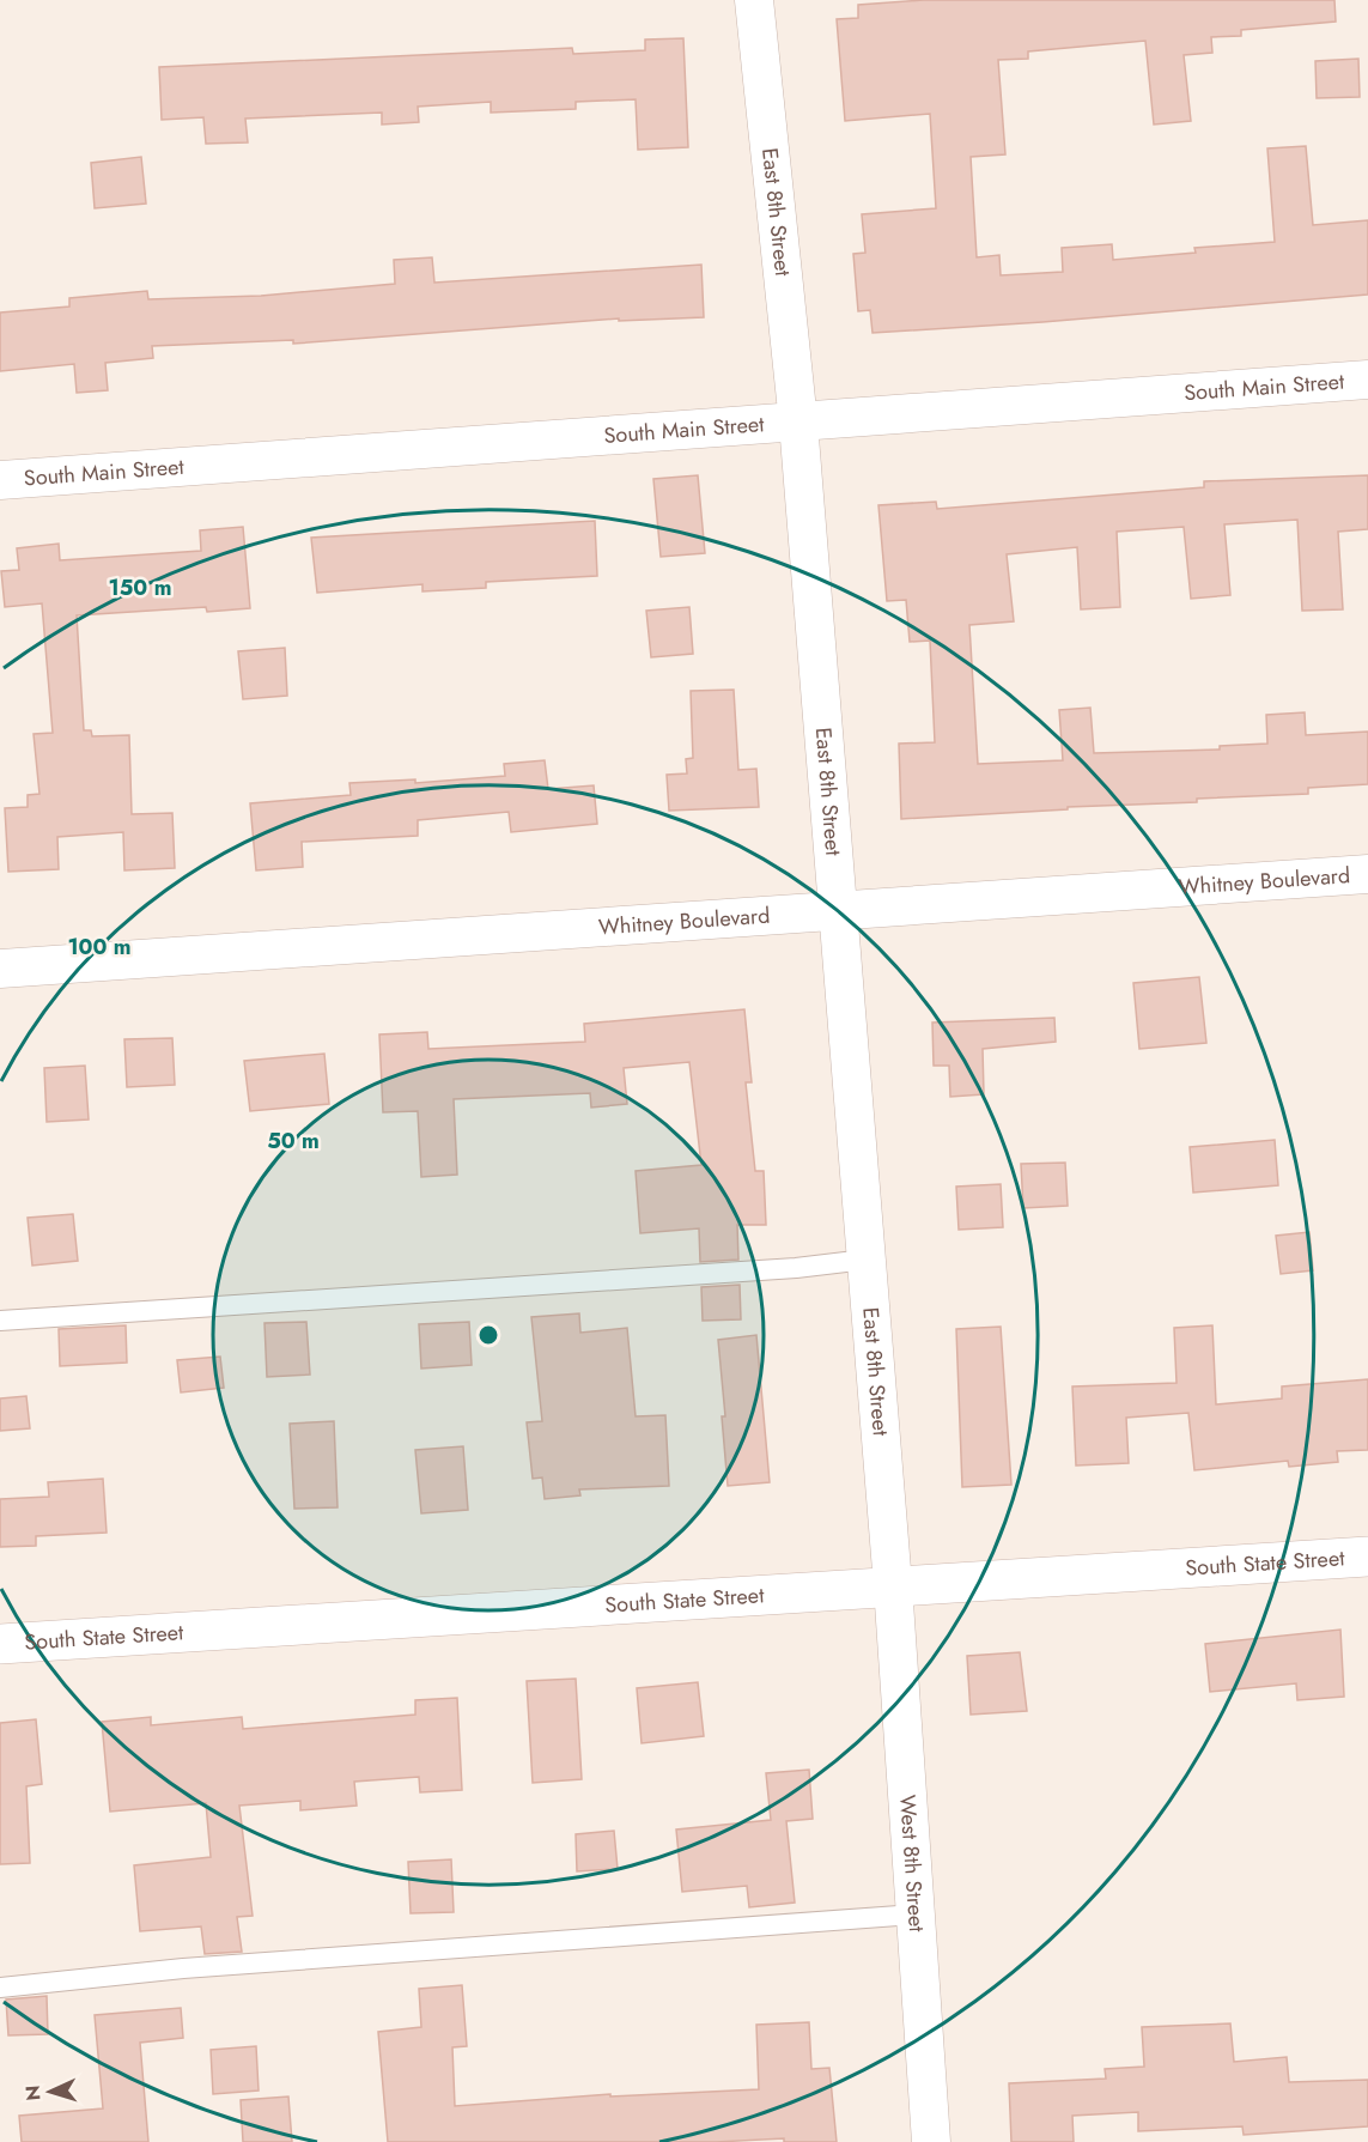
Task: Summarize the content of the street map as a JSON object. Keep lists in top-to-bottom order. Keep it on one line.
{"streets":{"main road":["South State Street"],"street":["East 8th Street","South Main Street","Whitney Boulevard","West 8th Street"]},"crossings":[["East 8th Street","South Main Street"],["East 8th Street","Whitney Boulevard"],["East 8th Street","South State Street"],["East 8th Street","West 8th Street"],["South State Street","West 8th Street"]],"north":"left","rings":["150 m","100 m","50 m"]}
